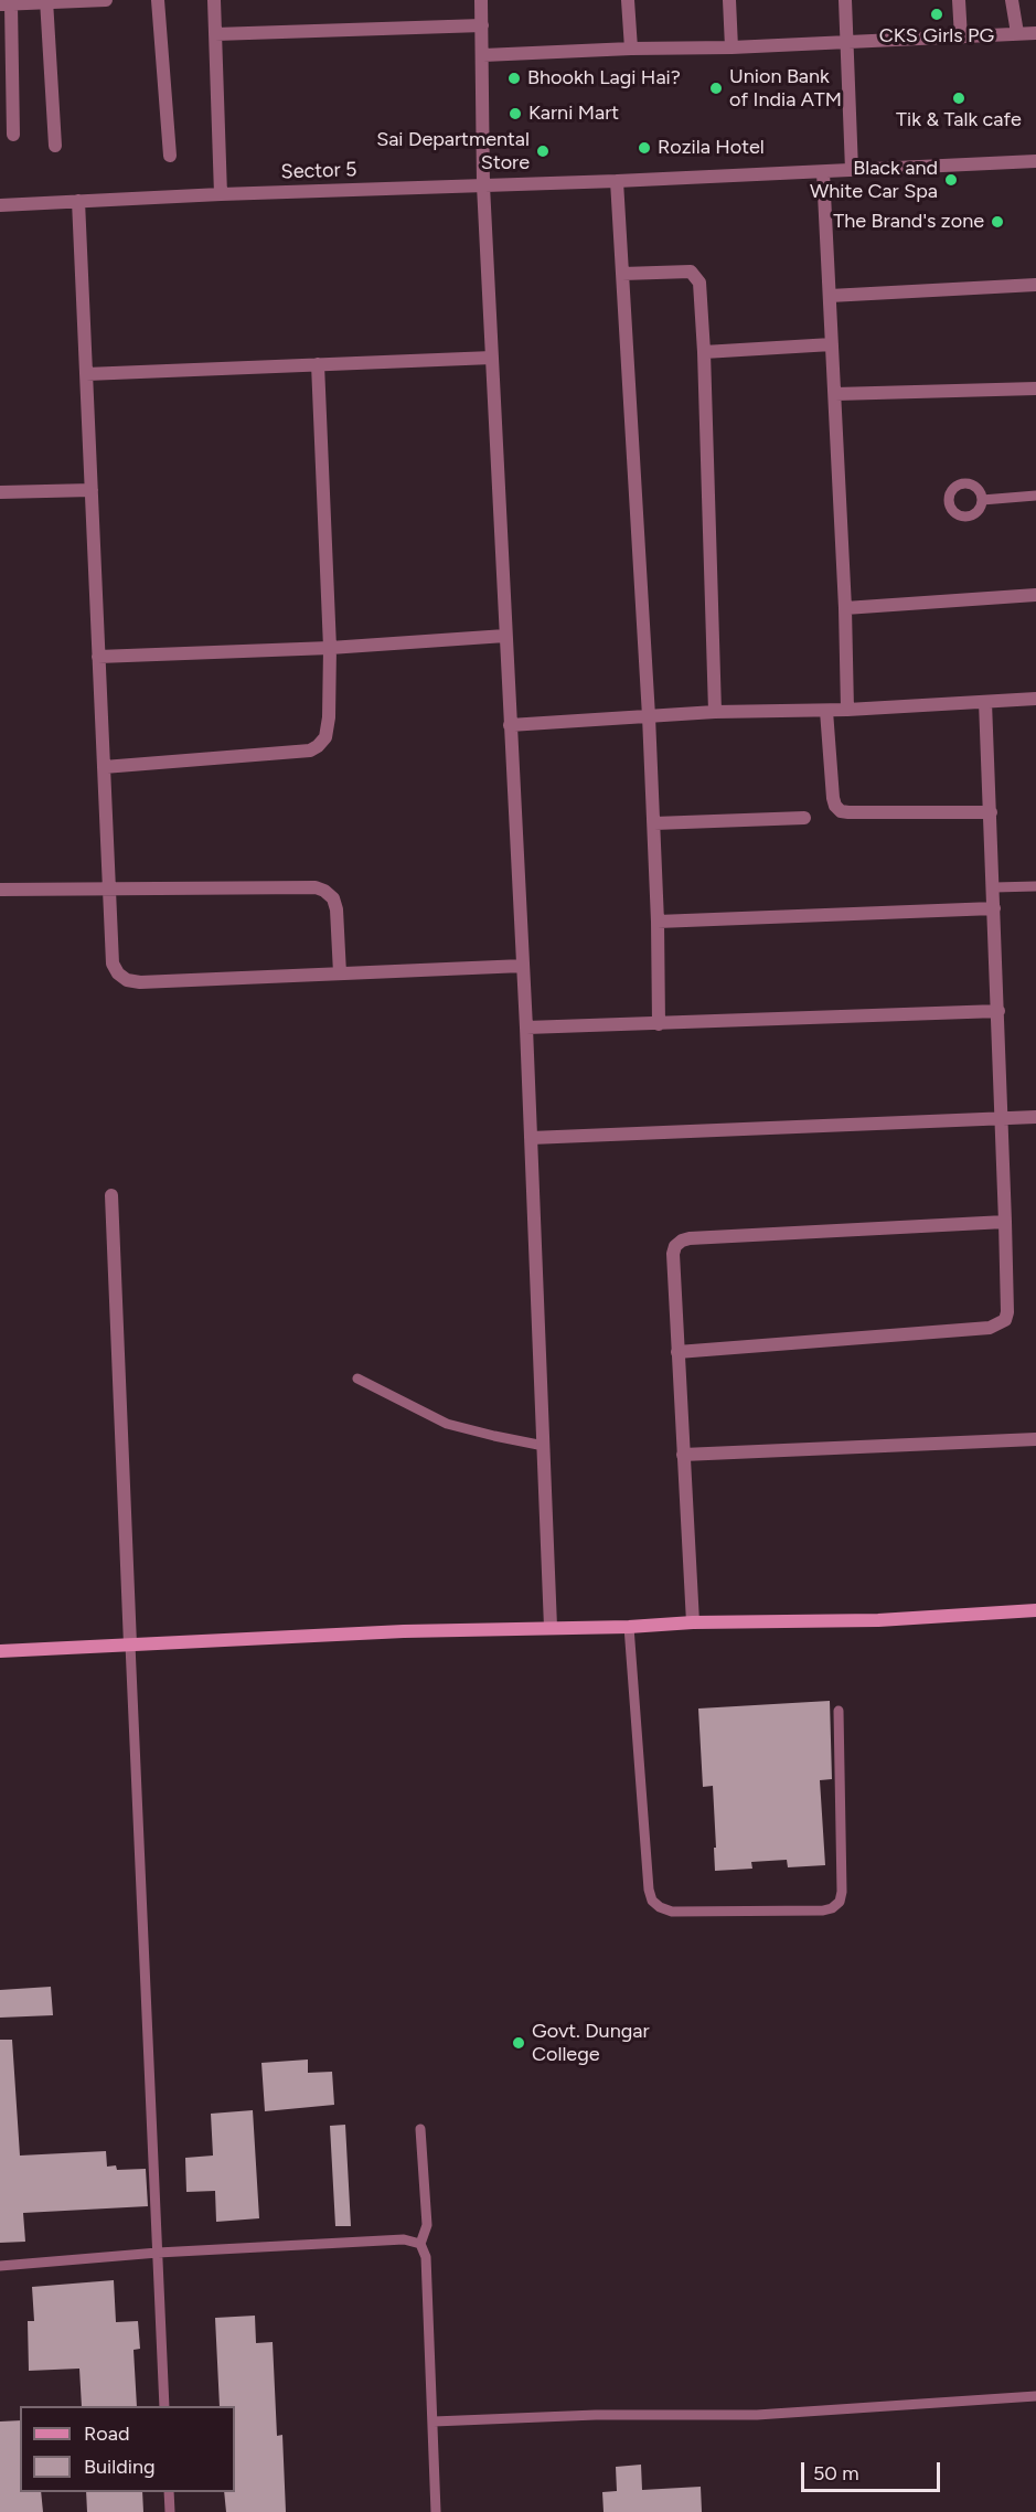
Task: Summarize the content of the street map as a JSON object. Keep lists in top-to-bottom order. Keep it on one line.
{"streets":{"street":["Sector 5"]},"places":["CKS Girls PG","Bhookh Lagi Hai?","Union Bank of India ATM","Tik & Talk cafe","Karni Mart","Rozila Hotel","Sai Departmental Store","Black and White Car Spa","The Brand's zone","Govt. Dungar College"],"legend":["Road","Building"],"scale_bar":"50 m"}
